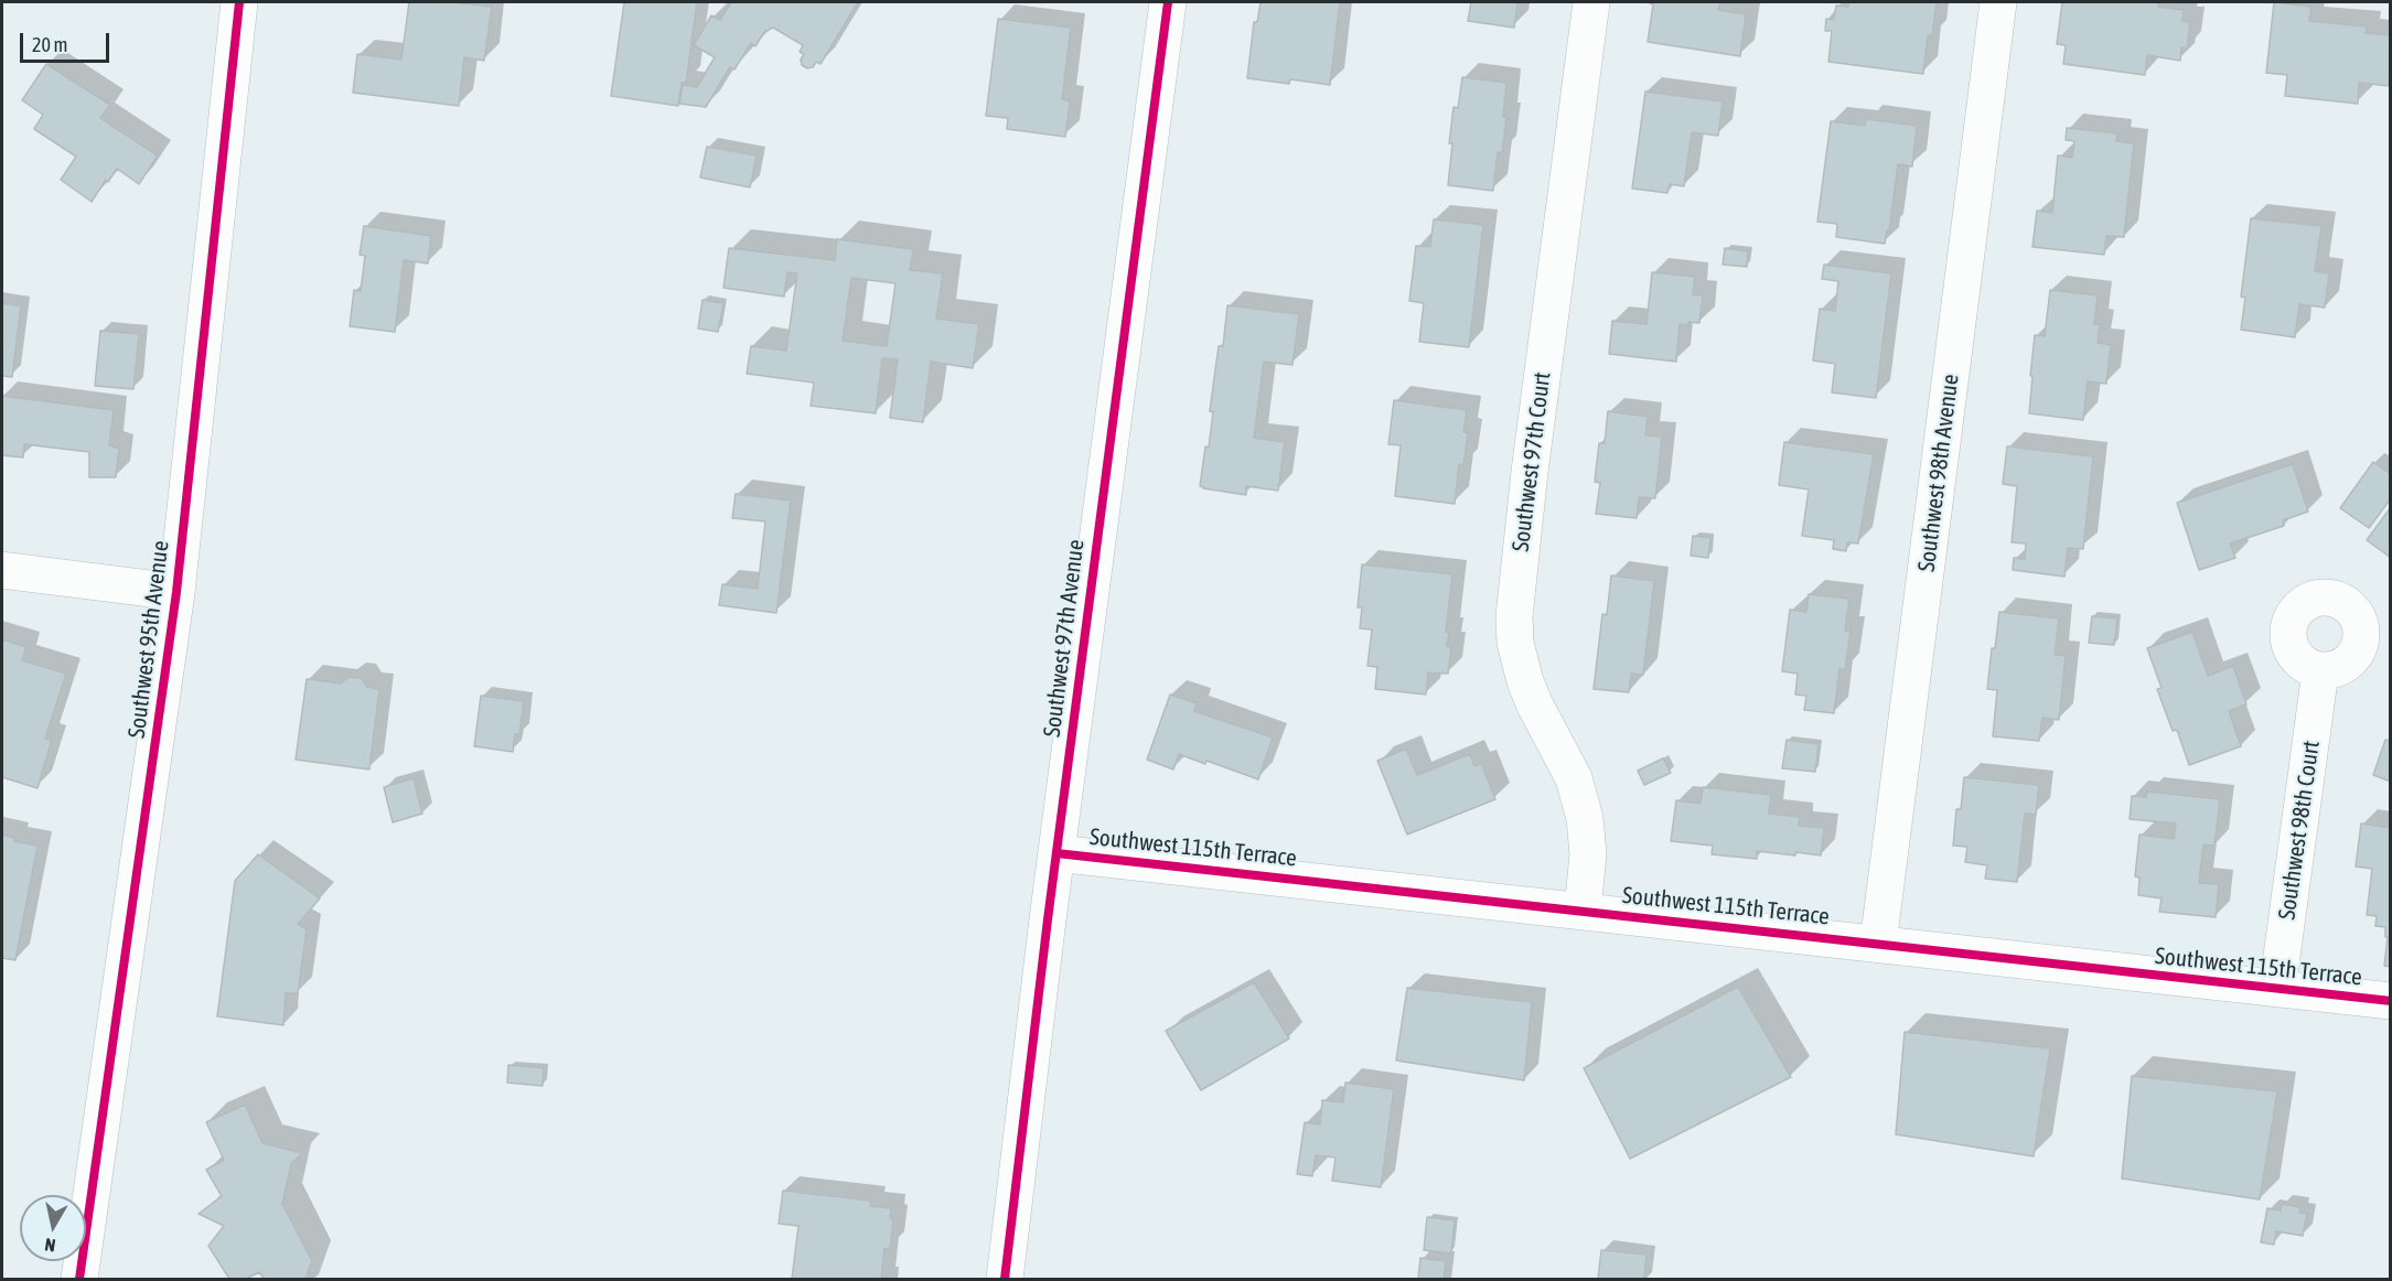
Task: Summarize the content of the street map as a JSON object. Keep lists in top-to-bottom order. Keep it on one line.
{"streets":{"street":["Southwest 97th Court","Southwest 98th Avenue","Southwest 97th Avenue","Southwest 95th Avenue","Southwest 98th Court","Southwest 115th Terrace"]},"crossings":[["Southwest 97th Court","Southwest 115th Terrace"],["Southwest 98th Avenue","Southwest 115th Terrace"],["Southwest 97th Avenue","Southwest 115th Terrace"],["Southwest 98th Court","Southwest 115th Terrace"]],"scale_bar":"20 m","north":"bottom"}
